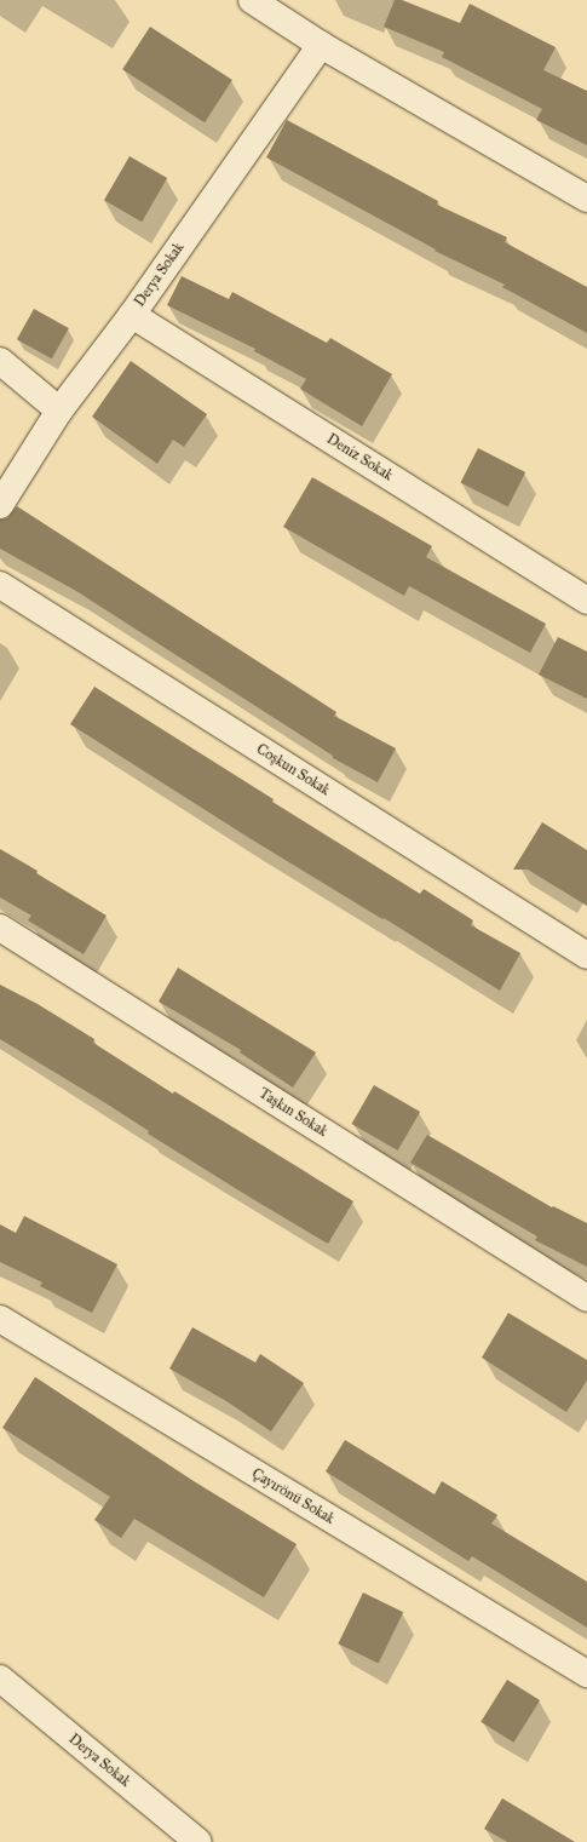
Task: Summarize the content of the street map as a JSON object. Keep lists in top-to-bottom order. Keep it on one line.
{"streets":{"street":["Derya Sokak","Deniz Sokak","Coşkun Sokak","Taşkın Sokak","Çayırönü Sokak"]},"crossings":[["Derya Sokak","Deniz Sokak"]]}
